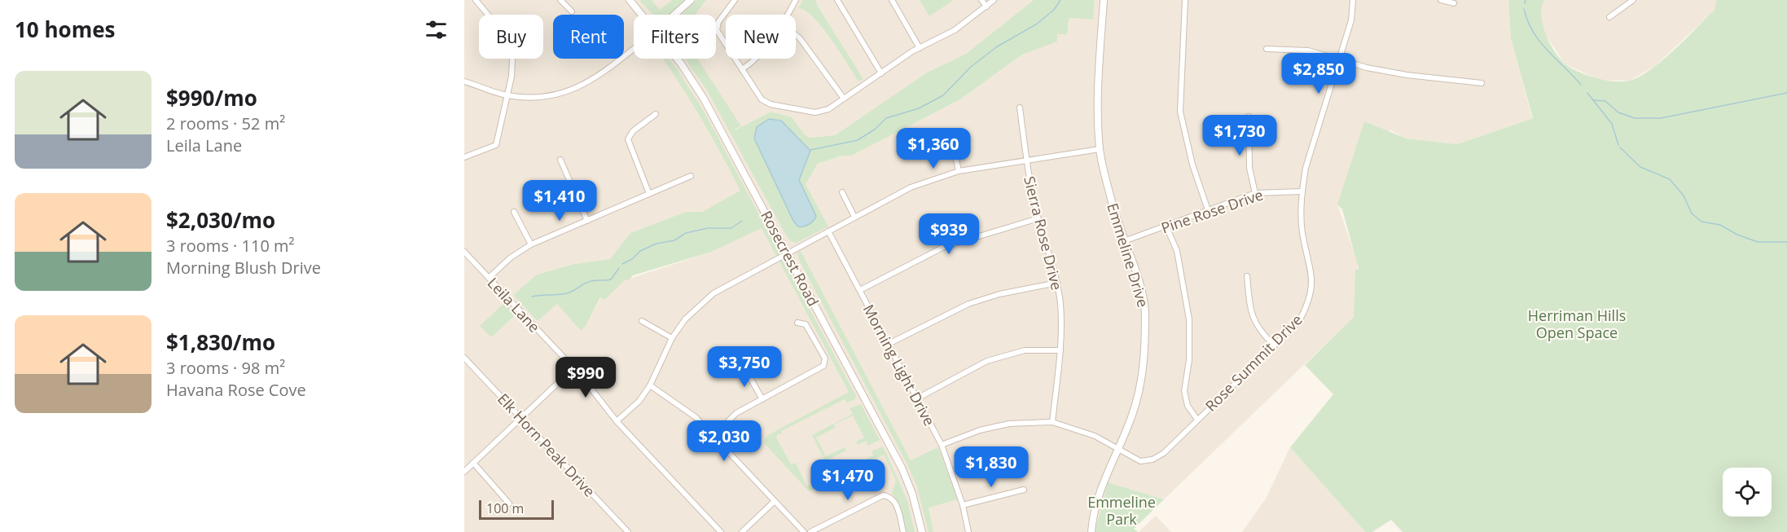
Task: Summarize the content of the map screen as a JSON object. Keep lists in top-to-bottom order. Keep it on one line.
{"streets":{"main road":["Rosecrest Road"],"street":["Pine Rose Drive","Sierra Rose Drive","Emmeline Drive","Leila Lane","Rose Summit Drive","Morning Light Drive","Elk Horn Peak Drive"]},"crossings":[["Pine Rose Drive","Emmeline Drive"],["Pine Rose Drive","Rose Summit Drive"],["Sierra Rose Drive","Rose Summit Drive"],["Emmeline Drive","Rose Summit Drive"],["Rose Summit Drive","Morning Light Drive"]],"parks":["Herriman Hills Open Space","Emmeline Park"],"scale_bar":"100 m","page":{"heading":"10 homes","chip":["Buy","Rent","Filters","New"],"price":["$2,850","$1,730","$1,360","$1,410","$939","$3,750","$990","$2,030","$1,830","$1,470"],"list":[{"name":"$990/mo","note":"2 rooms · 52 m² · Leila Lane"},{"name":"$2,030/mo","note":"3 rooms · 110 m² · Morning Blush Drive"},{"name":"$1,830/mo","note":"3 rooms · 98 m² · Havana Rose Cove"}],"scale":"100 m"}}
